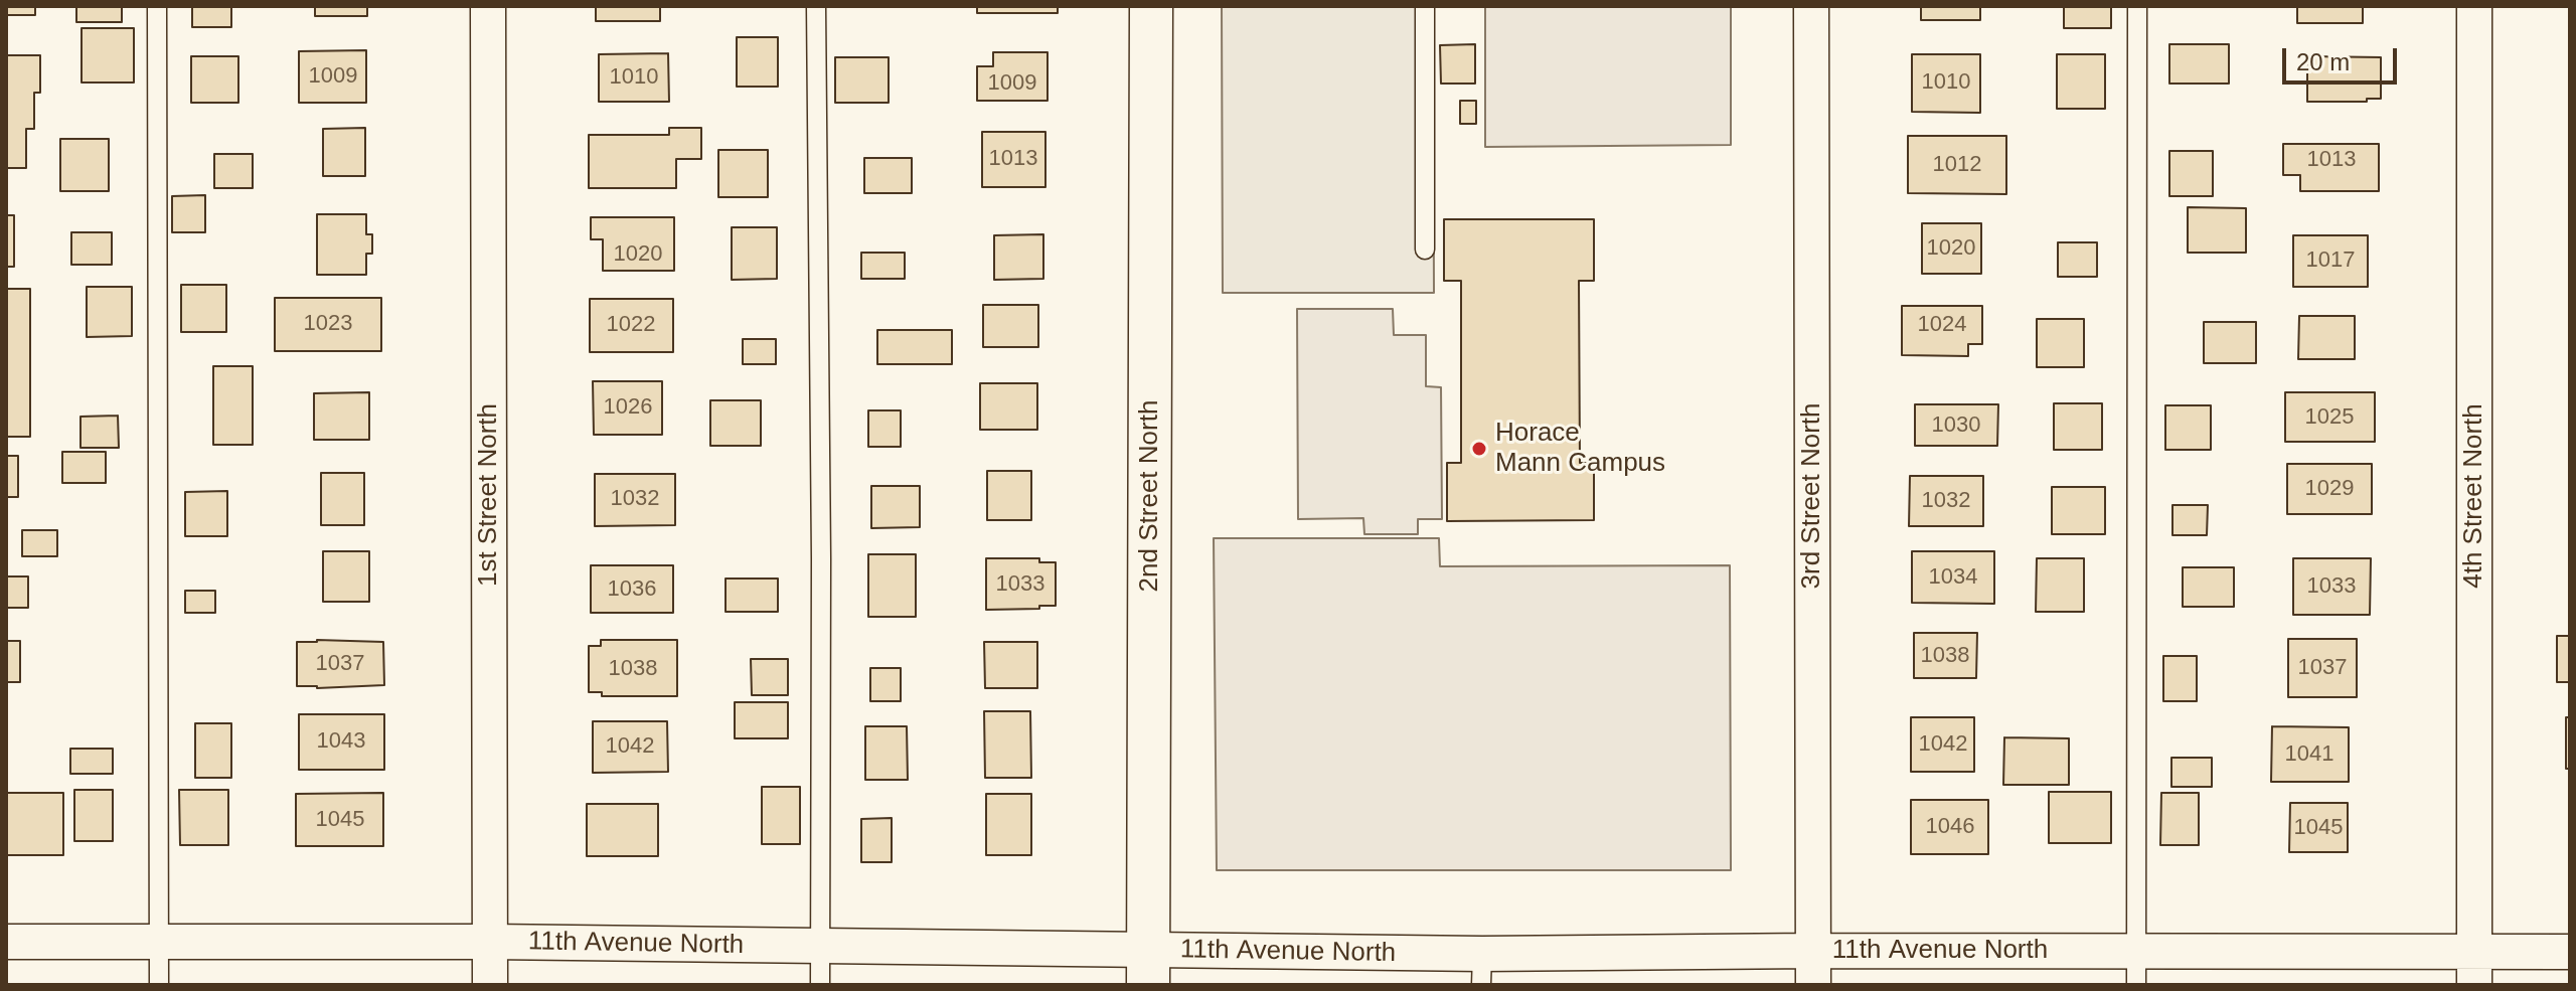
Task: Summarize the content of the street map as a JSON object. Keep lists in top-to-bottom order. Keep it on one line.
{"streets":{"street":["1st Street North","2nd Street North","3rd Street North","4th Street North","11th Avenue North"]},"crossings":[["1st Street North","11th Avenue North"],["2nd Street North","11th Avenue North"],["3rd Street North","11th Avenue North"],["4th Street North","11th Avenue North"]],"places":["Horace Mann Campus"],"house_numbers":["1009","1010","1010","1009","1013","1013","1012","1020","1020","1017","1023","1022","1024","1026","1025","1030","1029","1032","1032","1034","1033","1033","1036","1038","1037","1037","1038","1043","1042","1042","1041","1045","1046","1045"],"scale_bar":"20 m"}
